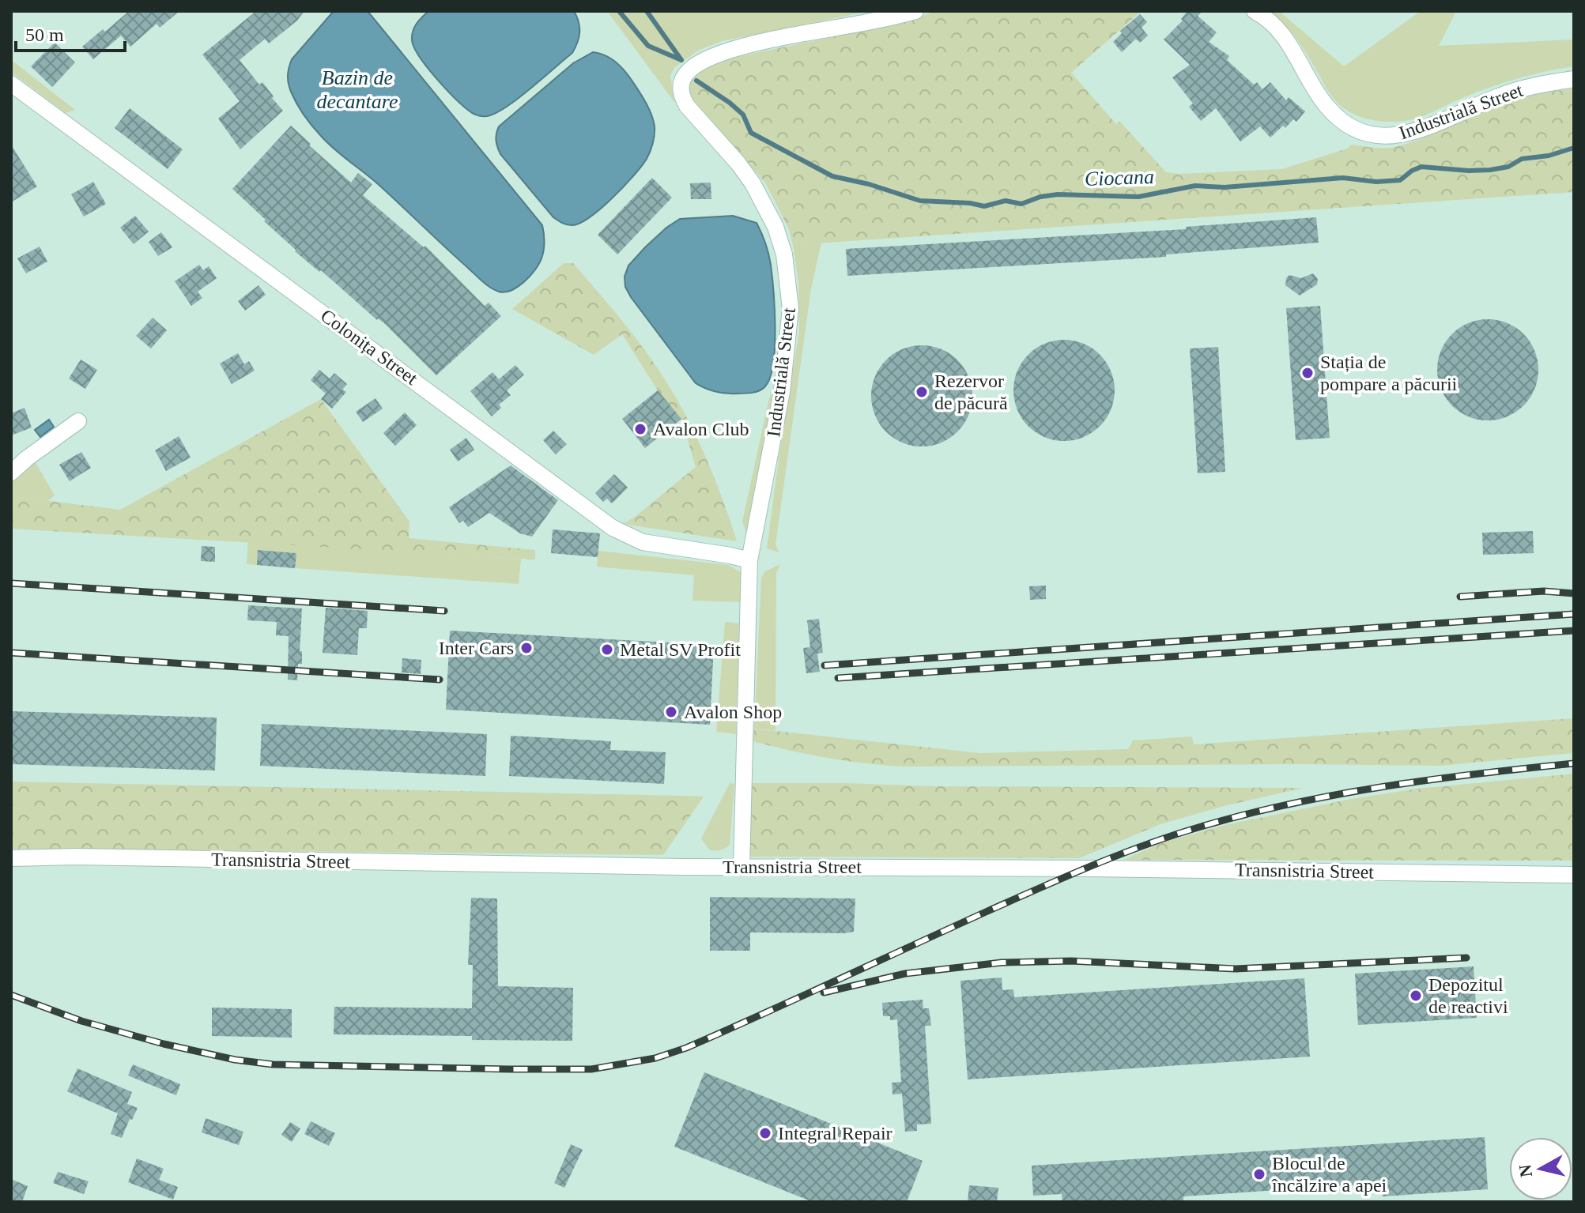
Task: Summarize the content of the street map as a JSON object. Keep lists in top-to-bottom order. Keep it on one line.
{"streets":{"street":["Industrială Street","Colonița Street","Transnistria Street"]},"crossings":[["Industrială Street","Colonița Street"],["Industrială Street","Transnistria Street"]],"water":["Bazin de decantare","Ciocana"],"places":["Stația de pompare a păcurii","Rezervor de păcură","Avalon Club","Inter Cars","Metal SV Profit","Avalon Shop","Depozitul de reaсtivi","Integral Repair","Blocul de încălzire a apei"],"scale_bar":"50 m","north":"left"}
